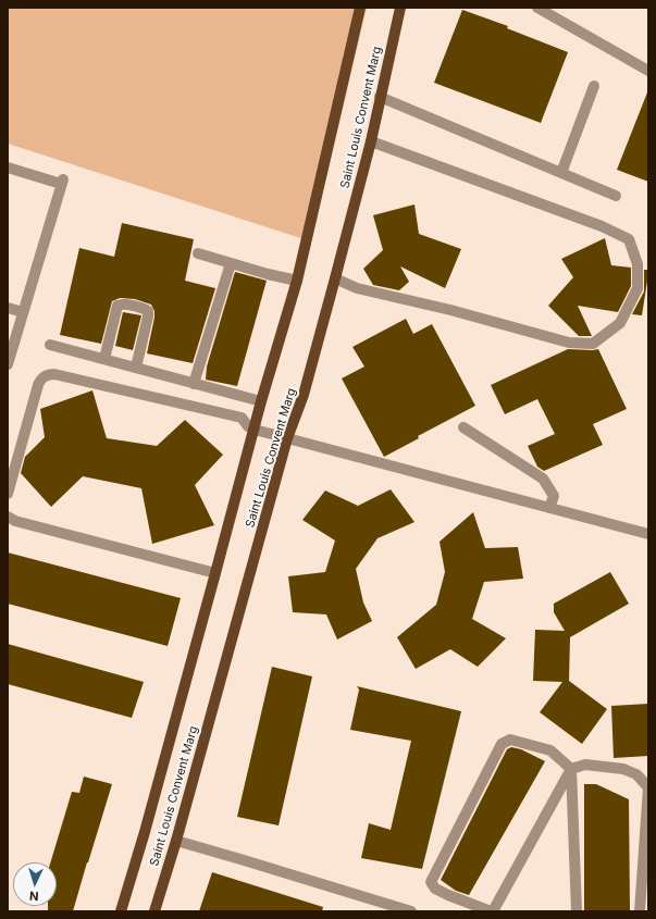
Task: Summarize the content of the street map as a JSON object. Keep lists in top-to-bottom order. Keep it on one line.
{"streets":{"main road":["Saint Louis Convent Marg"]},"north":"bottom"}
